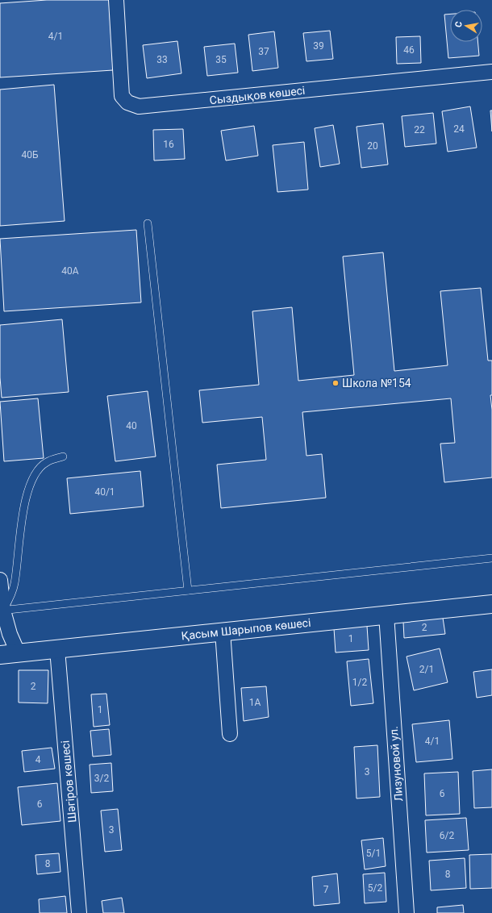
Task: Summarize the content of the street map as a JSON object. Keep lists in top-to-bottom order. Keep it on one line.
{"streets":{"street":["Сыздықов көшесі","Қасым Шарыпов көшесі","Лизуновой ул.","Шәгіров көшесі"]},"crossings":[["Қасым Шарыпов көшесі","Лизуновой ул."],["Қасым Шарыпов көшесі","Шәгіров көшесі"]],"places":["Школа №154"],"house_numbers":["4/1","39","46","37","33","35","24","22","16","20","40Б","40А","40","40/1","2","1","2/1","1/2","2","1А","1","4/1","4","3","3/2","6","6","3","6/2","5/1","8","8","5/2","7"],"north":"left"}
